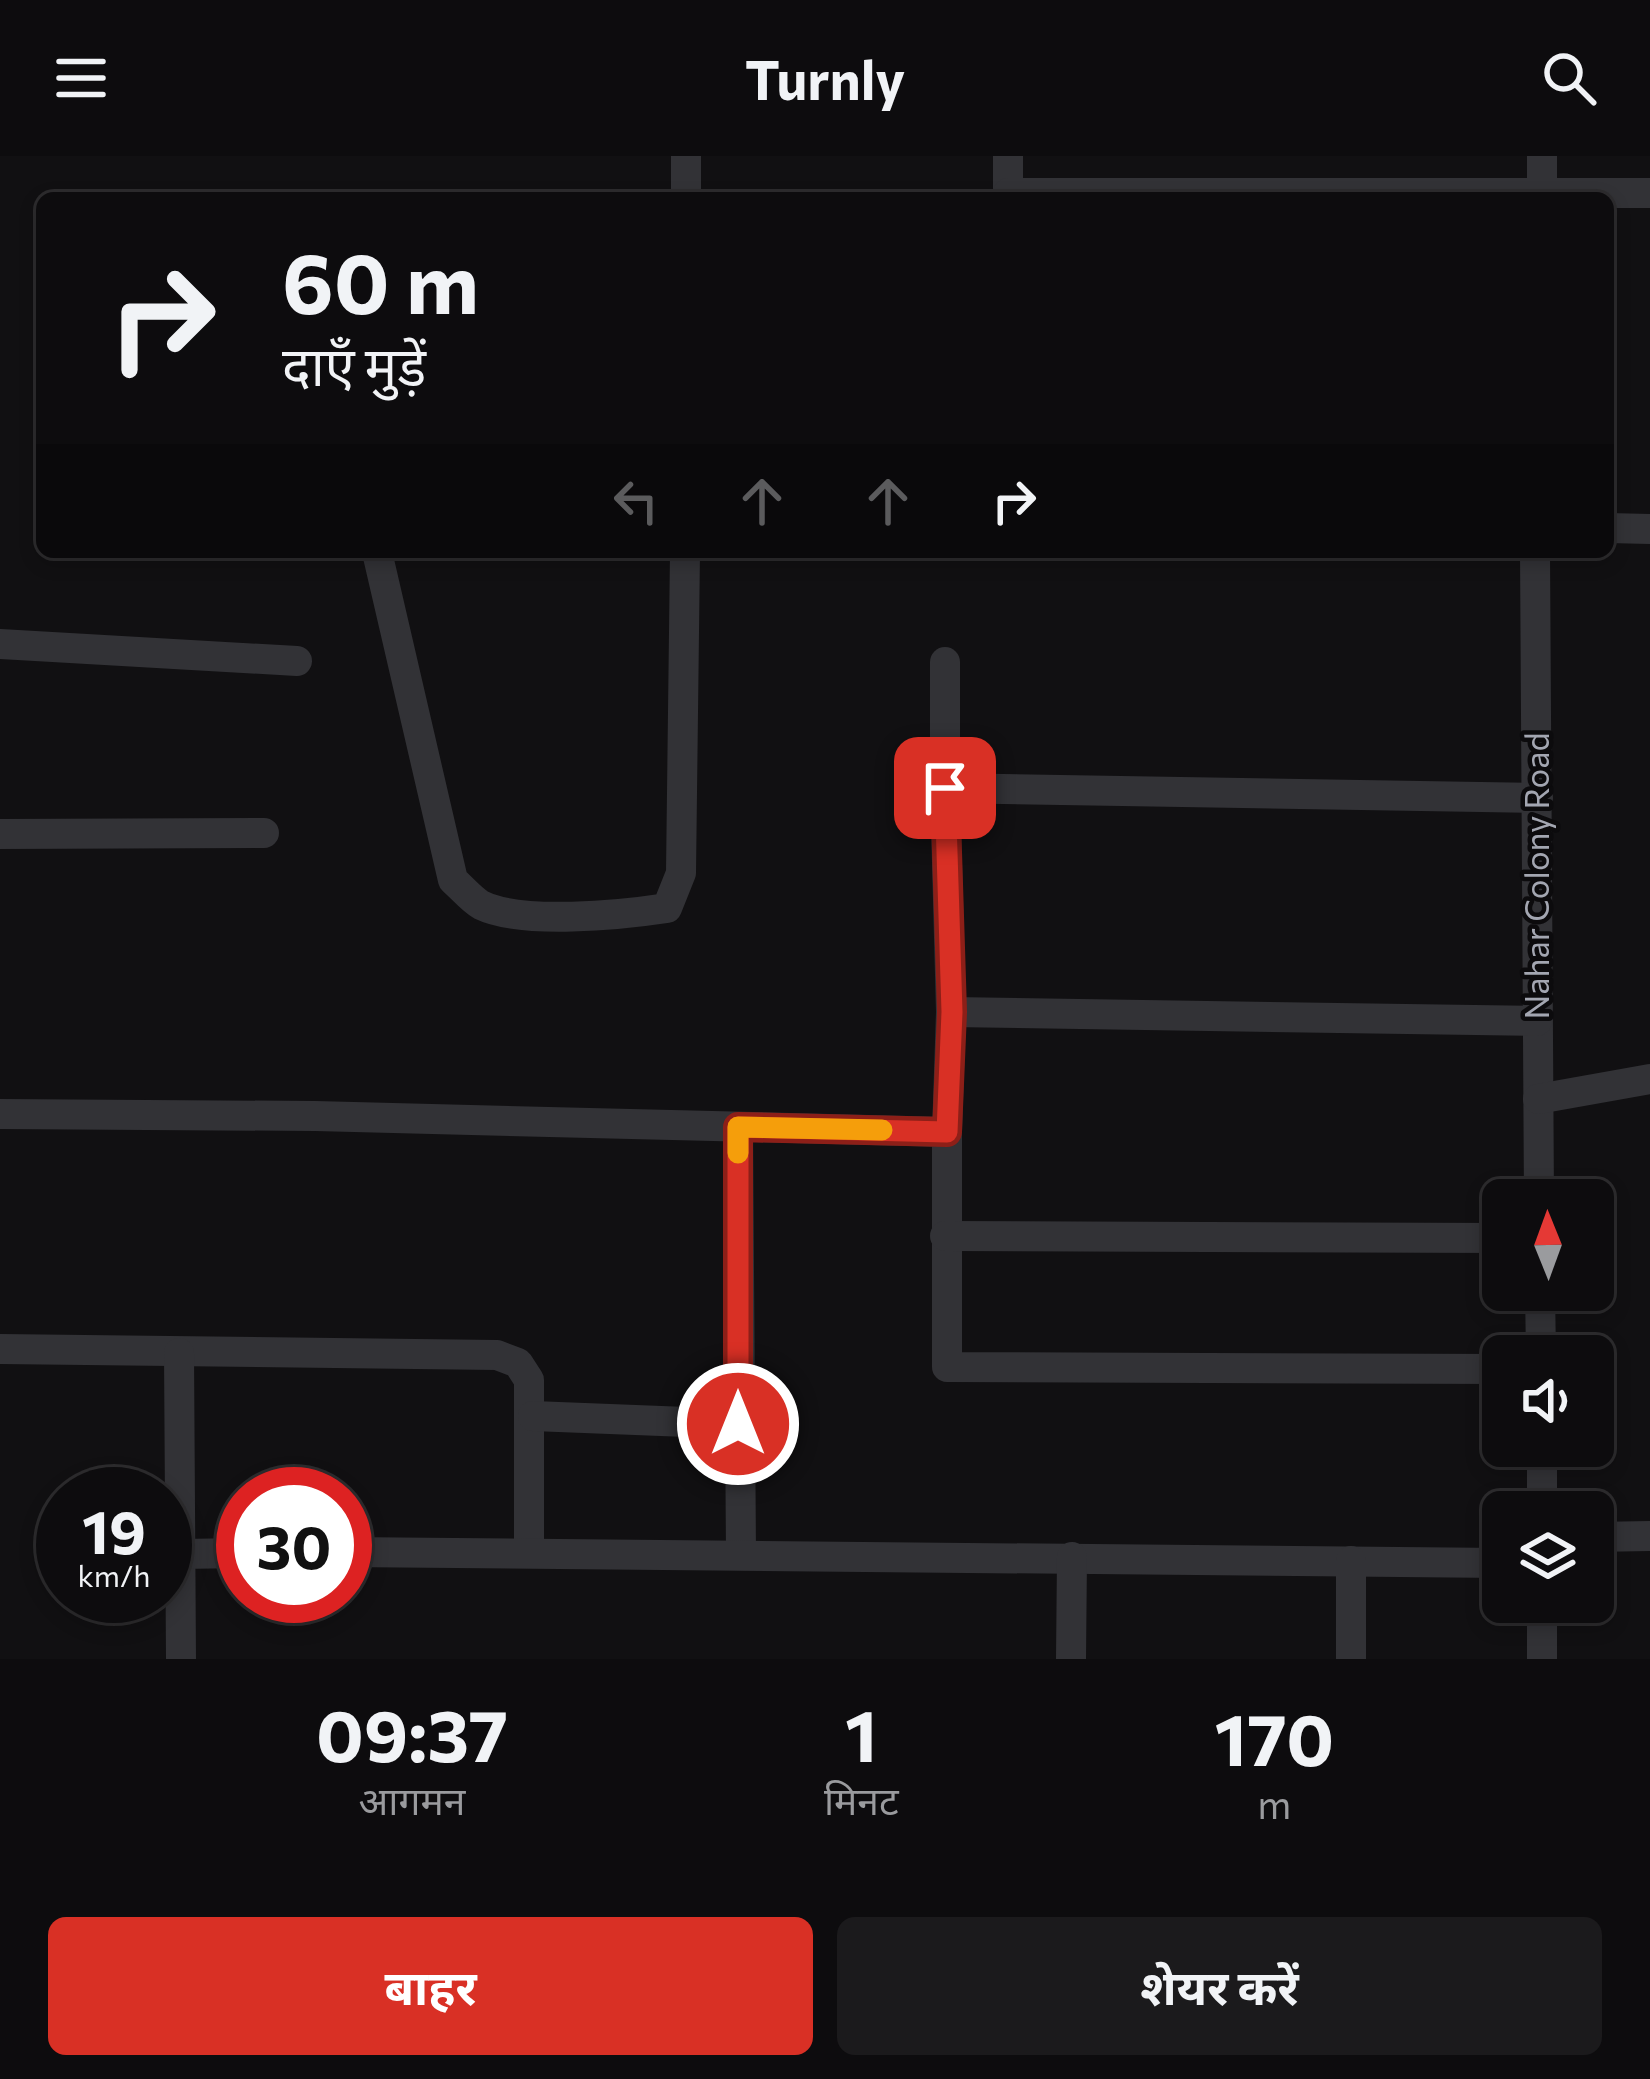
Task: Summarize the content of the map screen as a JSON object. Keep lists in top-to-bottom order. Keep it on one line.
{"streets":{"street":["Nahar Colony Road"]},"north":"top","page":{"header":"Turnly","turn":["60 m","दाएँ मुड़ें"],"speed":"19 km/h","limit":"30","eta":["09:37","आगमन","1","मिनट","170","m"],"buttons":["बाहर","शेयर करें"]}}
